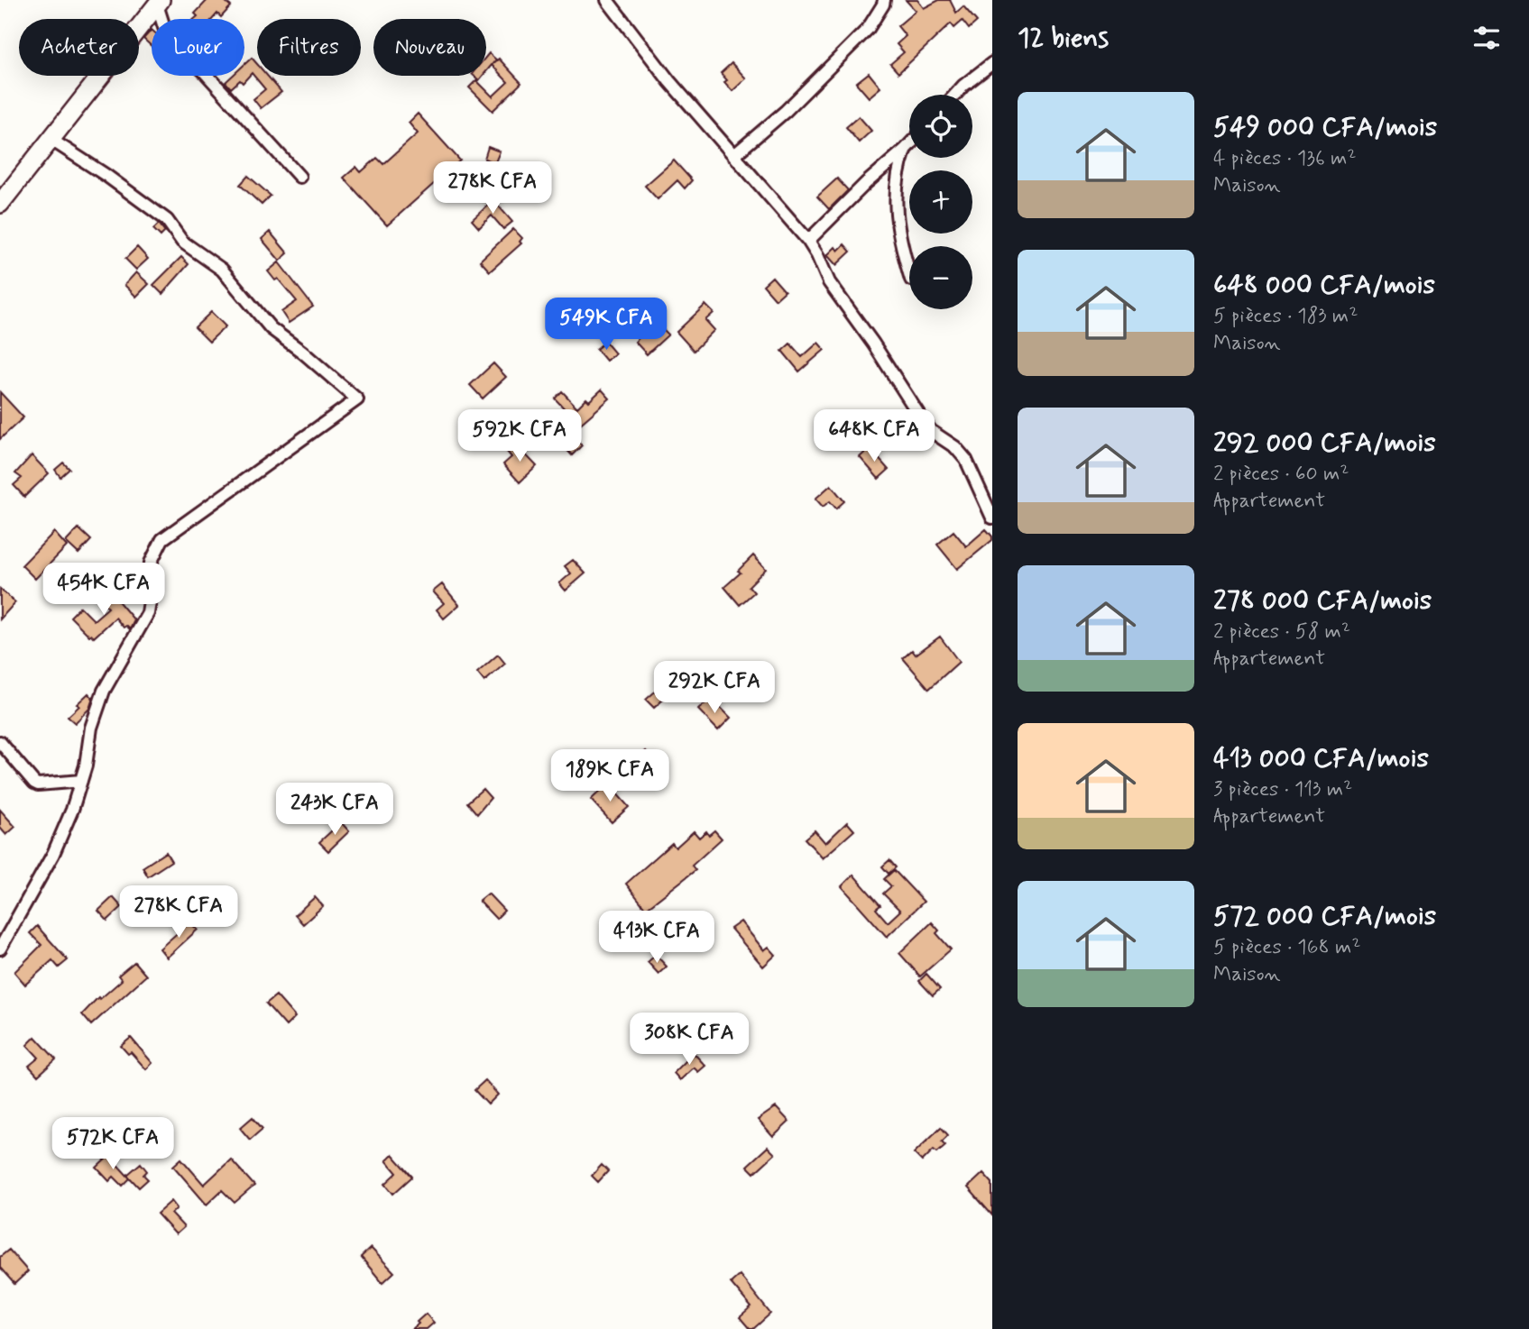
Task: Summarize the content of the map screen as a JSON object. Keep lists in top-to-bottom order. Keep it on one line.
{"page":{"heading":"12 biens","chip":["Acheter","Louer","Filtres","Nouveau"],"list":[{"name":"549 000 CFA/mois","note":"4 pièces · 136 m² · Maison"},{"name":"648 000 CFA/mois","note":"5 pièces · 183 m² · Maison"},{"name":"292 000 CFA/mois","note":"2 pièces · 60 m² · Appartement"},{"name":"278 000 CFA/mois","note":"2 pièces · 58 m² · Appartement"},{"name":"413 000 CFA/mois","note":"3 pièces · 113 m² · Appartement"},{"name":"572 000 CFA/mois","note":"5 pièces · 168 m² · Maison"}],"map_buttons":["+","−"],"price":["278K CFA","549K CFA","592K CFA","648K CFA","454K CFA","292K CFA","189K CFA","243K CFA","278K CFA","413K CFA","308K CFA","572K CFA"]}}
